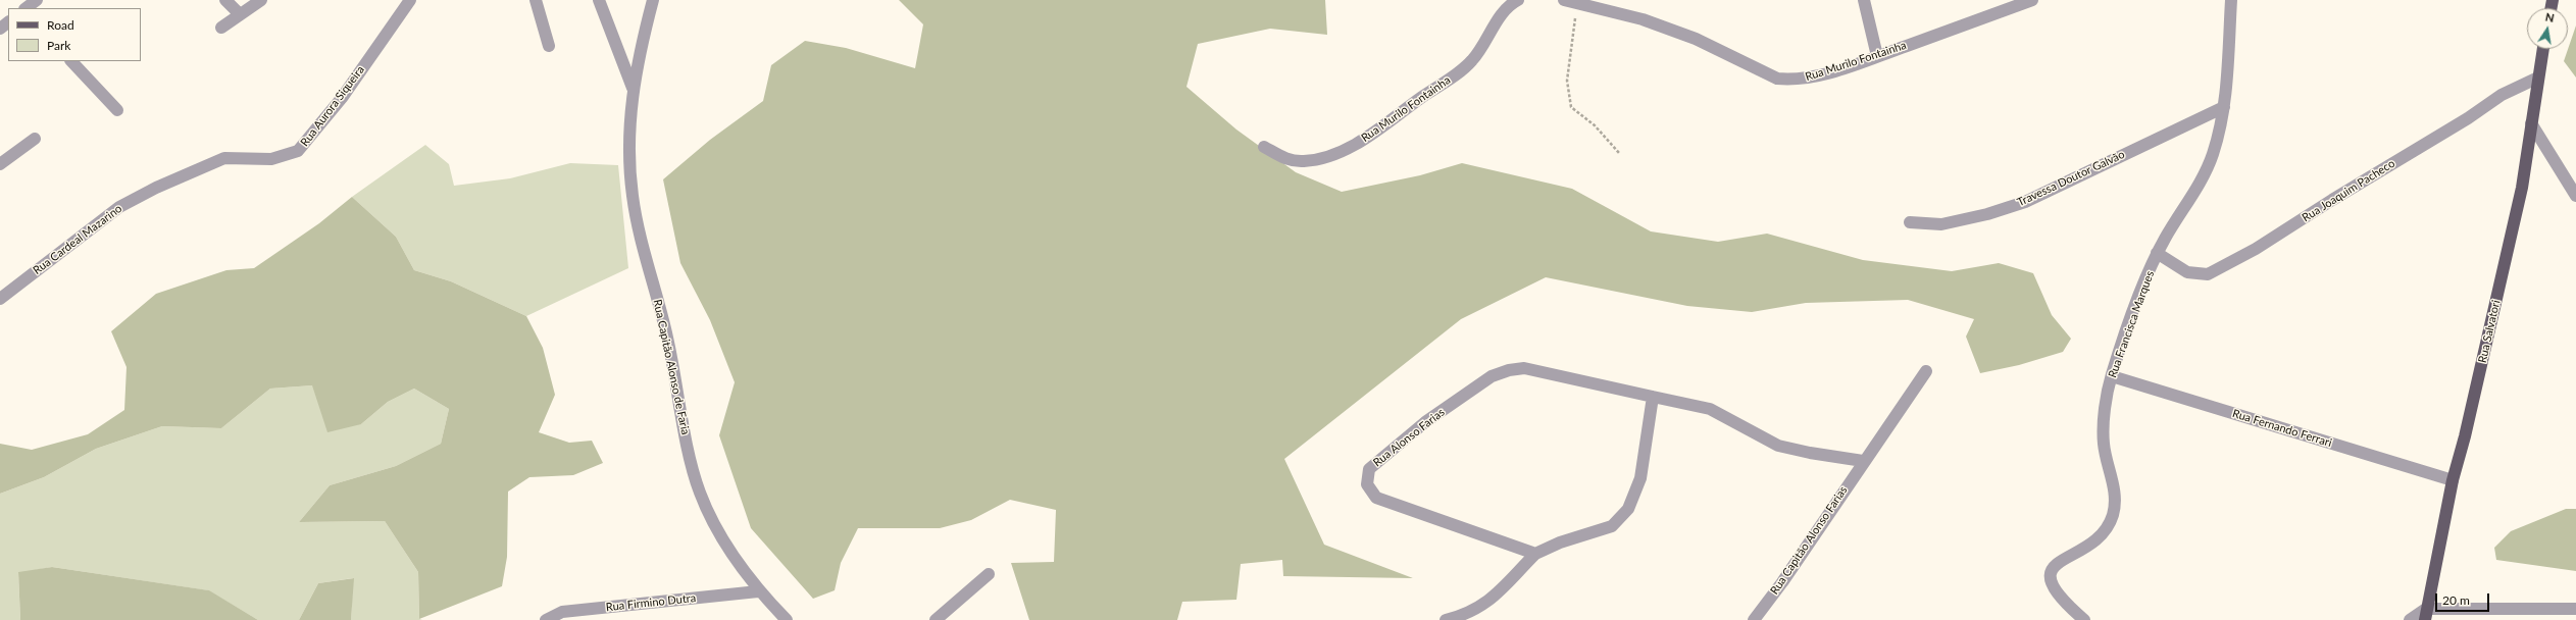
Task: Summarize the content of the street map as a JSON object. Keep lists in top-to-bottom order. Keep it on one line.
{"streets":{"main road":["Rua Salvatori"],"street":["Rua Murilo Fontainha","Rua Aurora Siqueira","Travessa Doutor Galvão","Rua Joaquim Pacheco","Rua Cardeal Mazarino","Rua Francisca Marques","Rua Capitão Alonso de Faria","Rua Fernando Ferrari","Rua Alonso Farias","Rua Capitão Alonso Farias","Rua Firmino Dutra"]},"crossings":[["Rua Aurora Siqueira","Rua Cardeal Mazarino"],["Travessa Doutor Galvão","Rua Francisca Marques"],["Rua Joaquim Pacheco","Rua Francisca Marques"],["Rua Joaquim Pacheco","Rua Salvatori"],["Rua Francisca Marques","Rua Fernando Ferrari"],["Rua Salvatori","Rua Fernando Ferrari"],["Rua Capitão Alonso de Faria","Rua Firmino Dutra"]],"legend":["Road","Park"],"scale_bar":"20 m","north":"top"}
